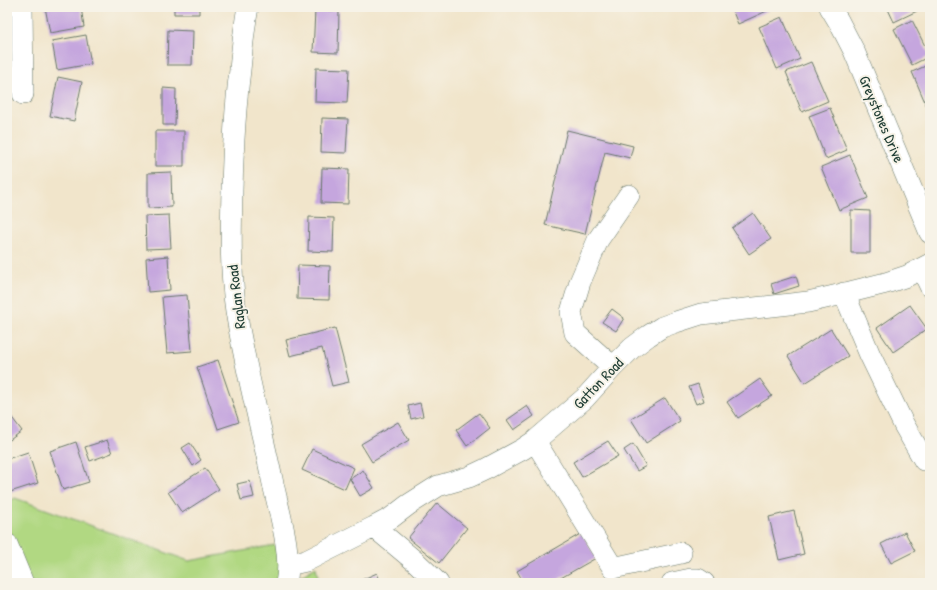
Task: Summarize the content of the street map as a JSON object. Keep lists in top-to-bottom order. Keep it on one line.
{"streets":{"street":["Greystones Drive","Raglan Road","Gatton Road"]},"crossings":[["Raglan Road","Gatton Road"]]}
